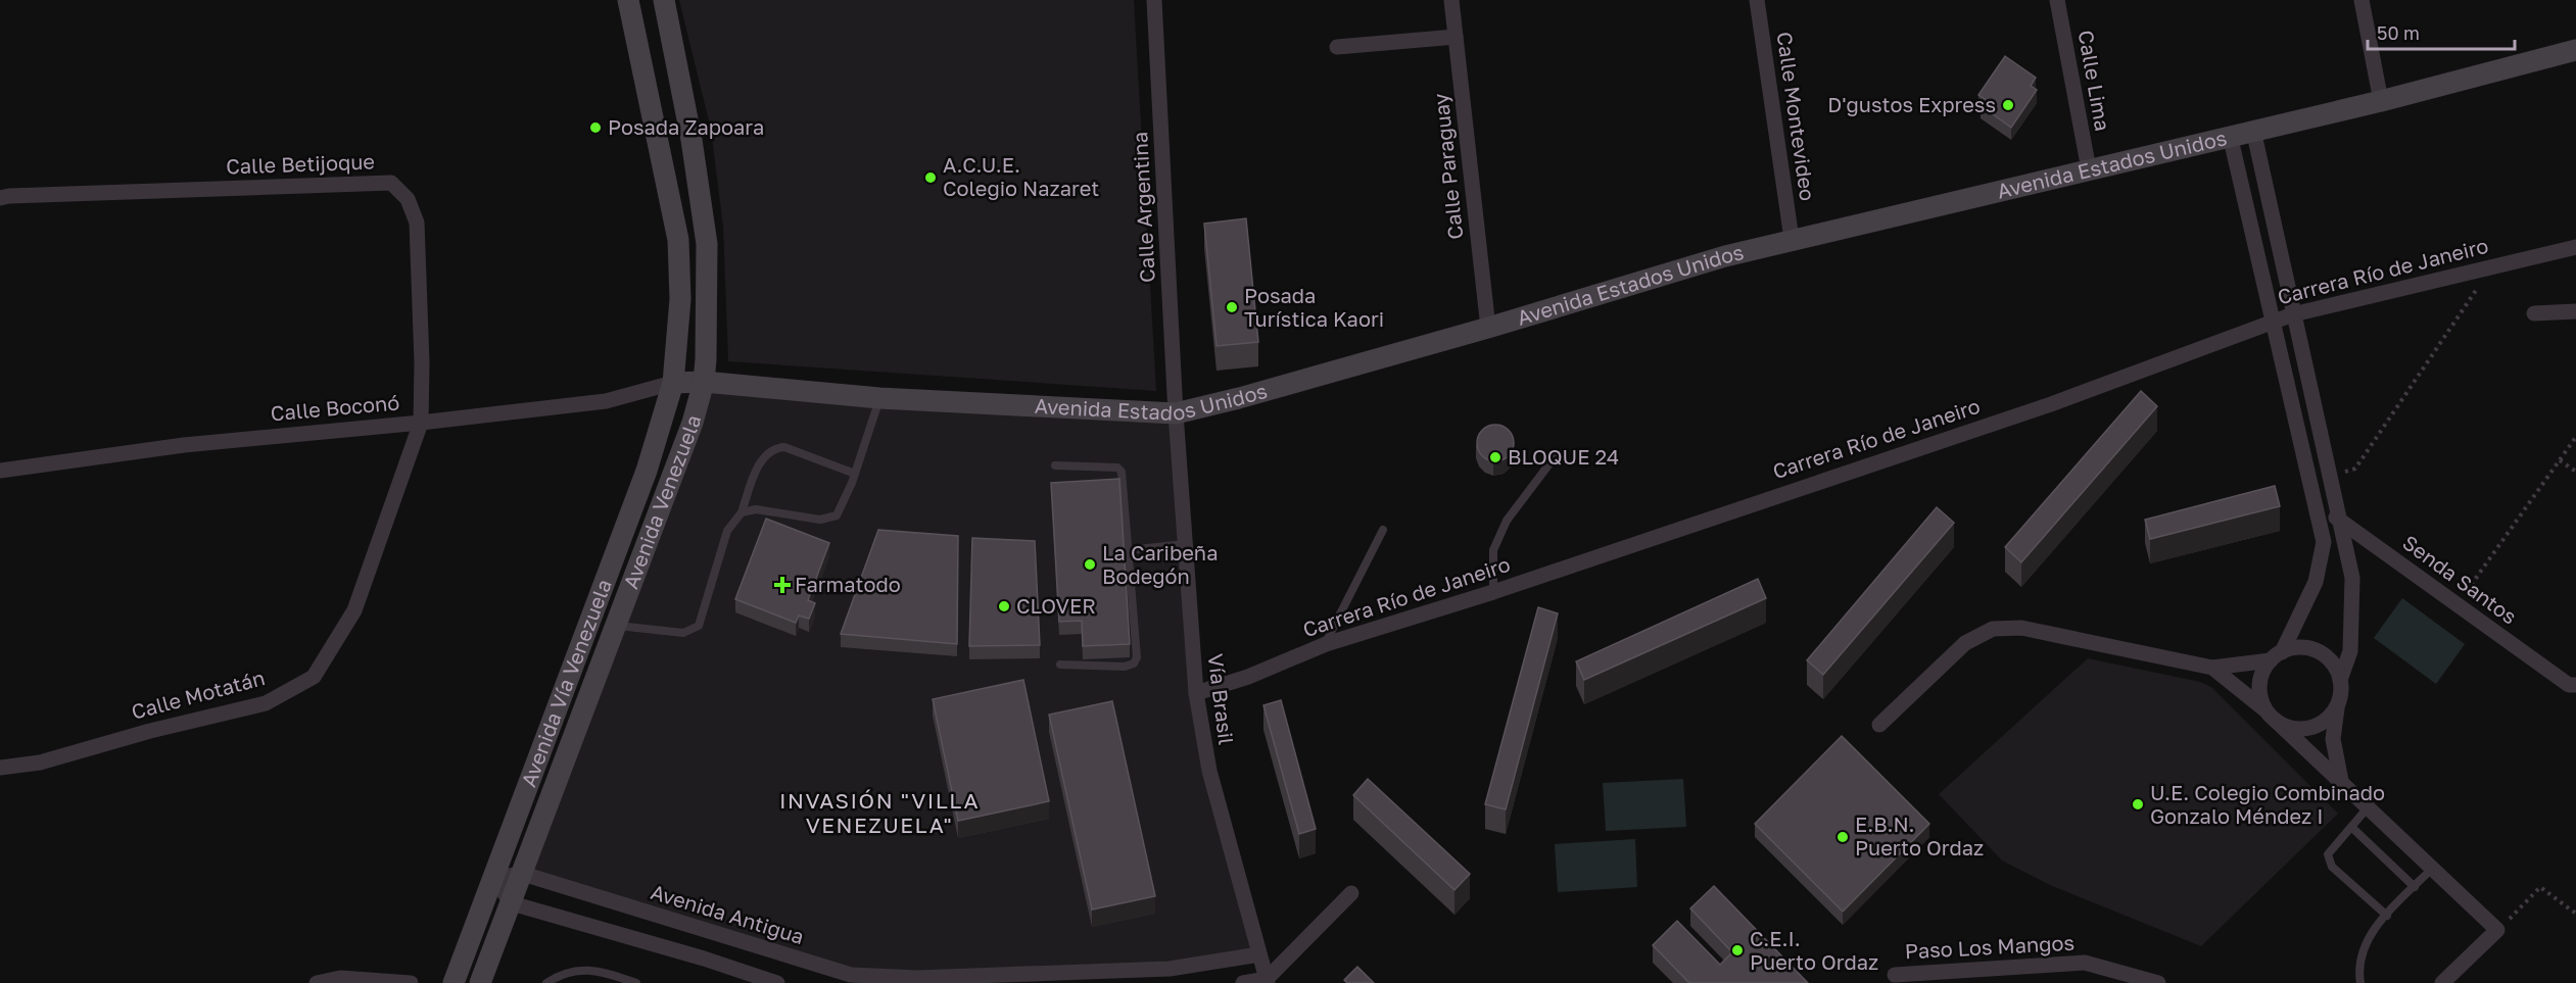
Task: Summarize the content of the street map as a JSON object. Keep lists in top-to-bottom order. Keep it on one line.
{"streets":{"street":["Calle Lima","Calle Montevideo","Avenida Estados Unidos","Calle Betijoque","Calle Paraguay","Calle Argentina","Carrera Río de Janeiro","Calle Boconó","Avenida Venezuela","Senda Santos","Avenida Vía Venezuela","Calle Motatán","Vía Brasil","Avenida Antigua","Paso Los Mangos"]},"crossings":[["Calle Lima","Avenida Estados Unidos"],["Calle Montevideo","Avenida Estados Unidos"],["Avenida Estados Unidos","Calle Paraguay"],["Avenida Estados Unidos","Calle Argentina"],["Avenida Estados Unidos","Calle Boconó"],["Avenida Estados Unidos","Avenida Venezuela"],["Avenida Estados Unidos","Avenida Vía Venezuela"],["Avenida Estados Unidos","Vía Brasil"],["Calle Betijoque","Calle Boconó"],["Calle Betijoque","Calle Motatán"],["Calle Argentina","Vía Brasil"],["Carrera Río de Janeiro","Vía Brasil"],["Calle Boconó","Avenida Vía Venezuela"],["Calle Boconó","Calle Motatán"],["Avenida Venezuela","Avenida Antigua"],["Avenida Vía Venezuela","Avenida Antigua"],["Vía Brasil","Avenida Antigua"]],"districts":["INVASIÓN \"VILLA VENEZUELA\""],"places":{"other":["D'gustos Express","Posada Zapoara","A.C.U.E. Colegio Nazaret","Posada Turística Kaori","BLOQUE 24","La Caribeña Bodegón","CLOVER","U.E. Colegio Combinado Gonzalo Méndez I","E.B.N. Puerto Ordaz","C.E.I. Puerto Ordaz"],"health":["Farmatodo"]},"scale_bar":"50 m"}
